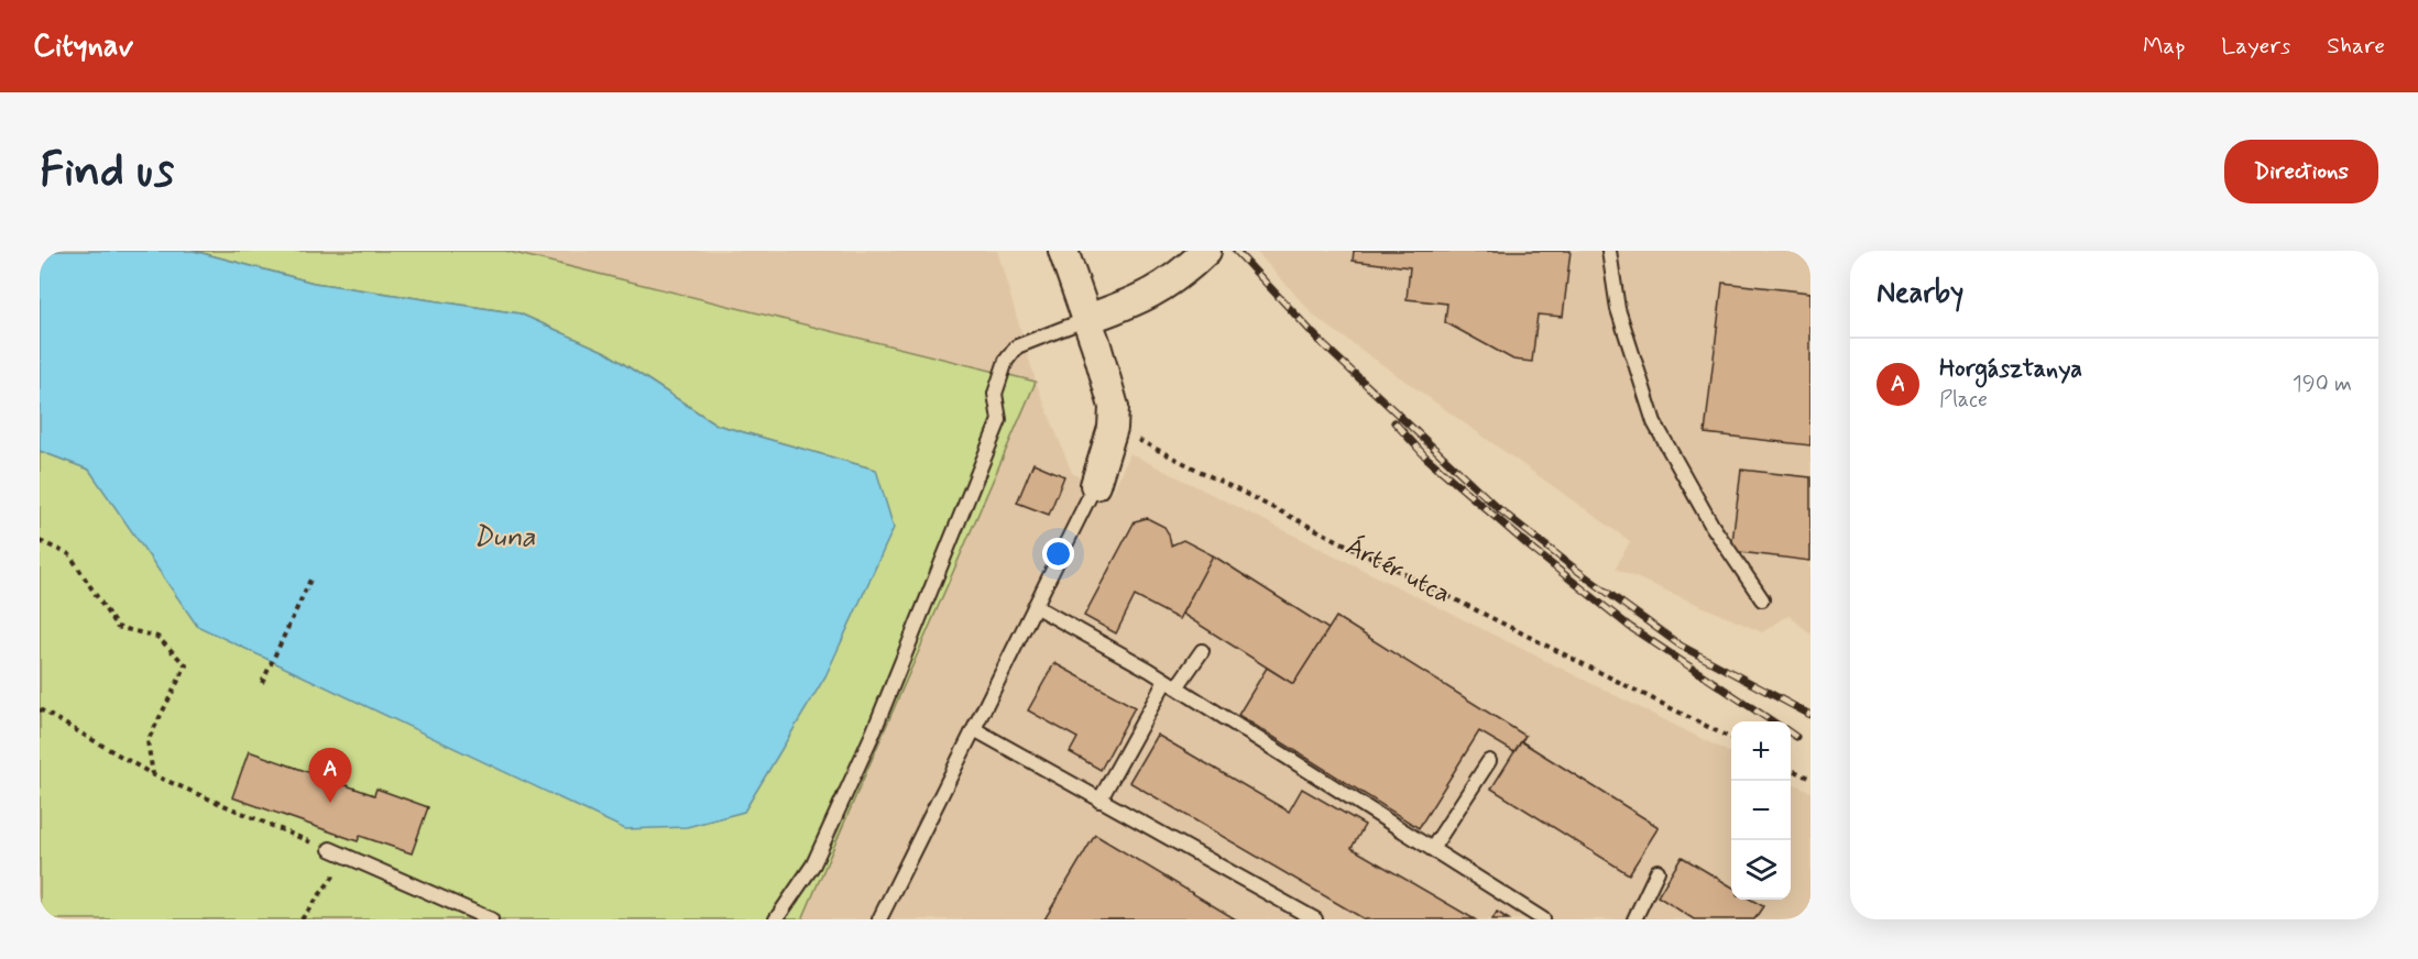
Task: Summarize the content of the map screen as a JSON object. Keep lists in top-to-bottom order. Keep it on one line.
{"streets":{"path":["Ártér utca"]},"water":["Duna"],"page":{"header":"Citynav","nav":["Map","Layers","Share"],"buttons":"Directions","title":"Find us","heading":"Nearby","list":[{"mark":"A","name":"Horgásztanya","note":"Place","value":"190 m"}],"map_buttons":["+","−"],"pins":"A"}}
